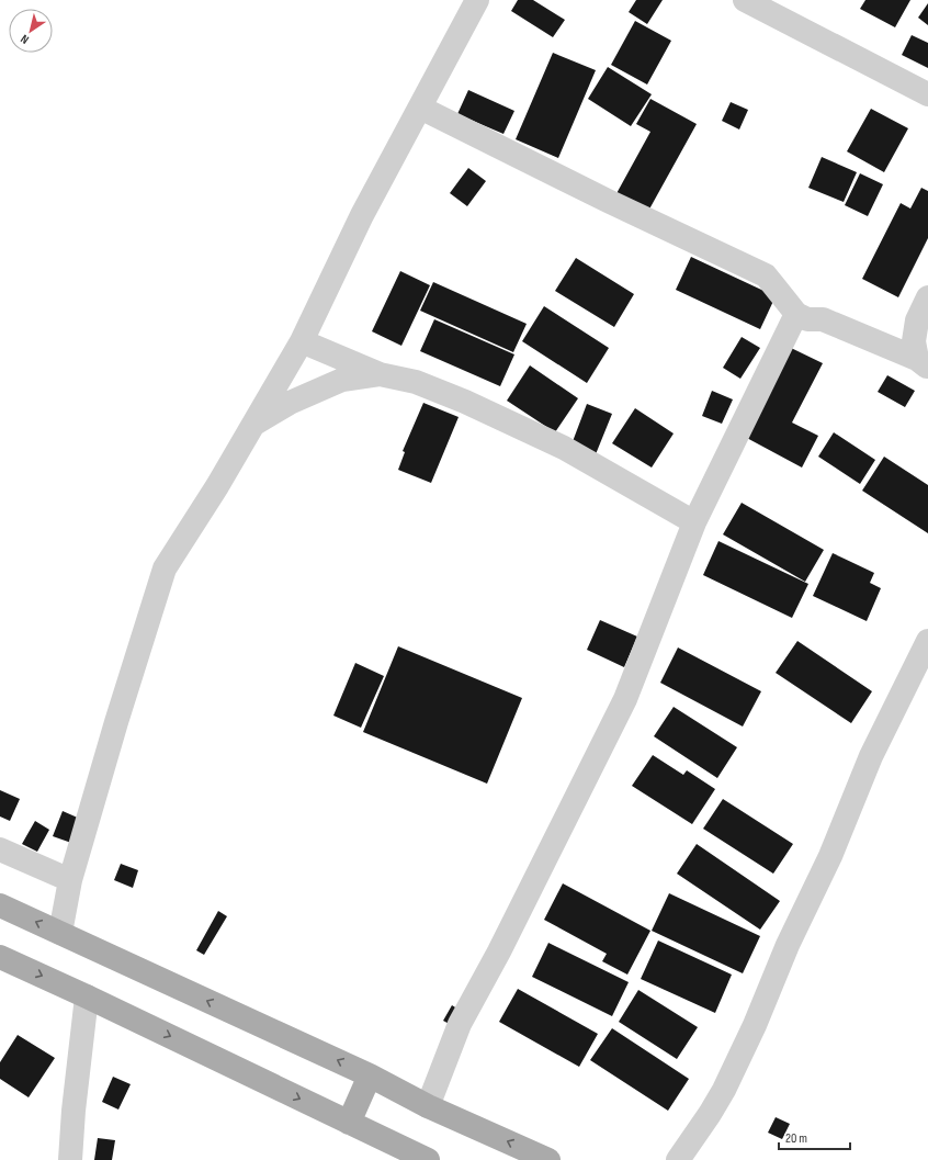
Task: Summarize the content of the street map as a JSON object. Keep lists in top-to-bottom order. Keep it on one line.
{"scale_bar":"20 m","north":"bottom left"}
